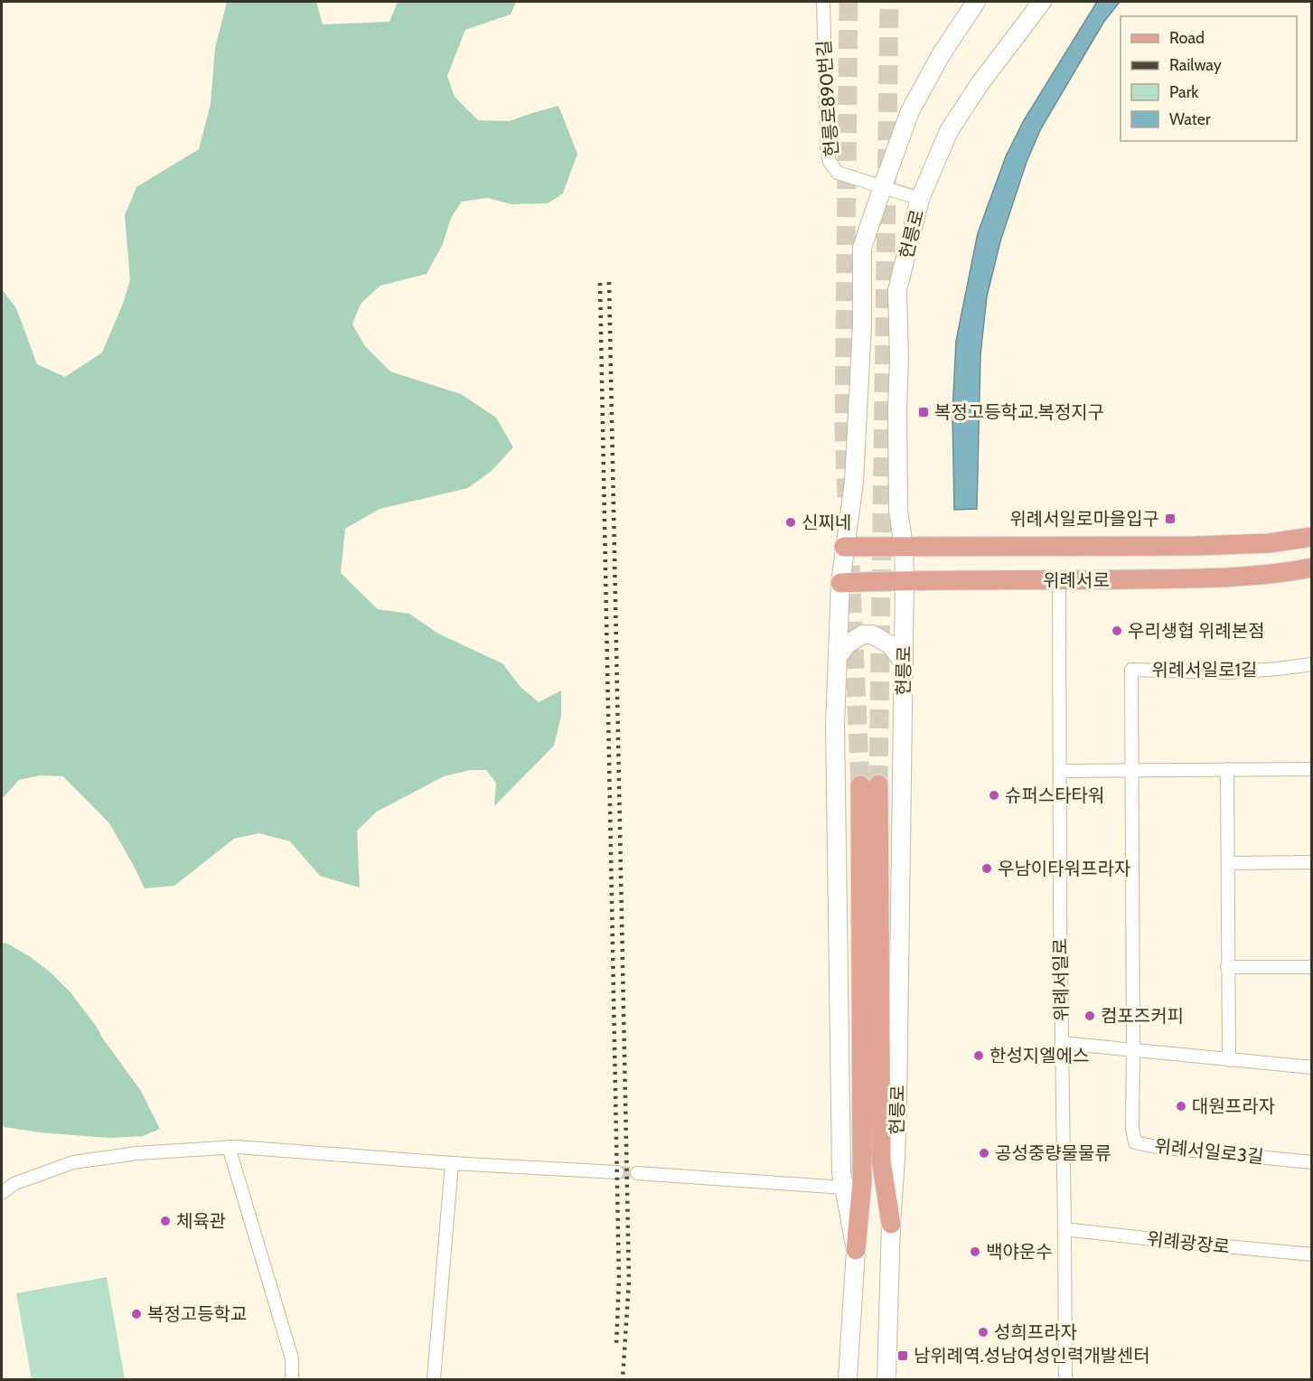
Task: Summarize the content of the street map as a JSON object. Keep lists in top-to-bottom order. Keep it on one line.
{"streets":{"main road":["헌릉로","위례서로"],"street":["헌릉로890번길","위례서일로1길","위례서일로","위례서일로3길","위례광장로"]},"crossings":[["헌릉로890번길","헌릉로"],["헌릉로","위례서로"],["위례서로","위례서일로"],["위례서일로1길","위례서일로3길"],["위례서일로","위례광장로"]],"places":{"transit":["복정고등학교.복정지구","위례서일로마을입구","남위례역.성남여성인력개발센터"],"other":["신찌네","우리생협 위례본점","슈퍼스타타워","우남이타워프라자","컴포즈커피","한성지엘에스","대원프라자","공성중량물물류","체육관","백야운수","복정고등학교","성희프라자"]},"legend":["Road","Railway","Park","Water"]}
